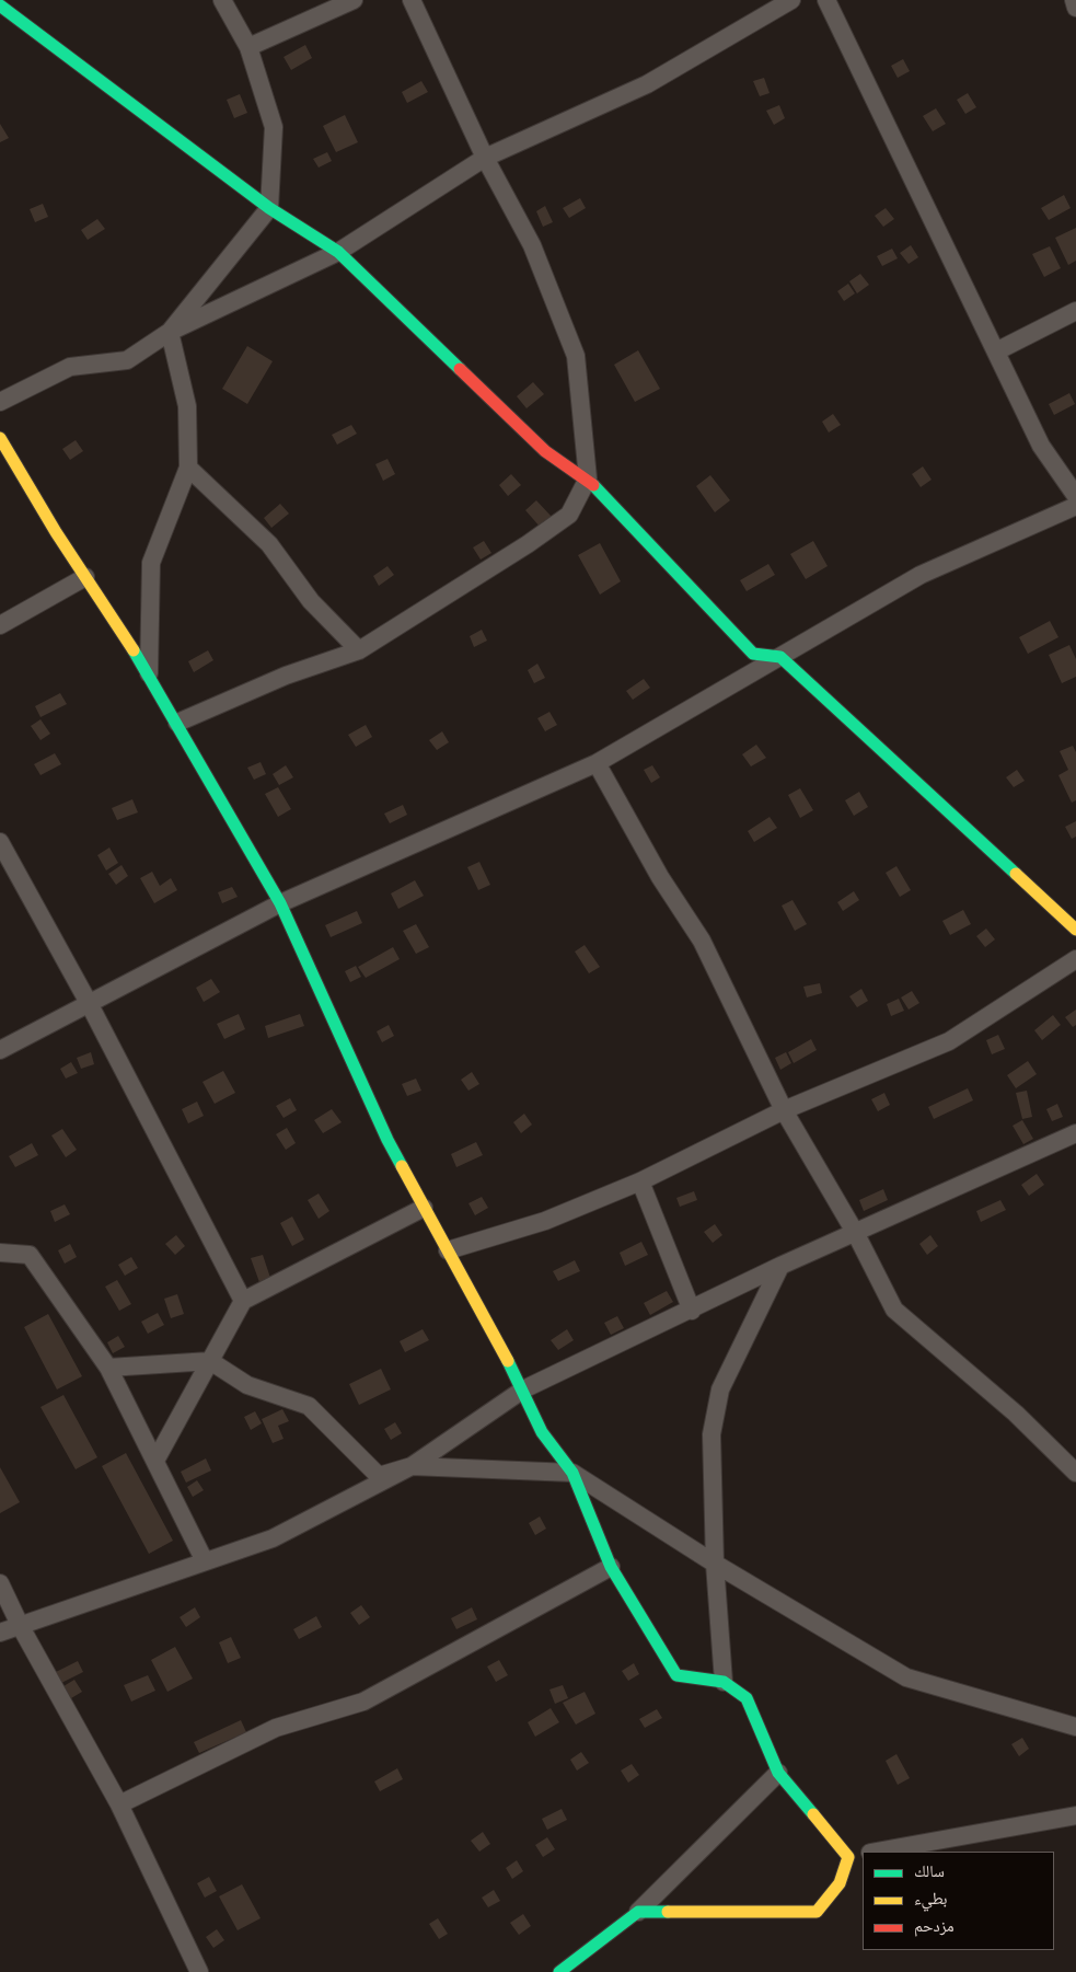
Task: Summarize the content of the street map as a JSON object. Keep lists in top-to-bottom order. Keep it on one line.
{"legend":["سالك","بطيء","مزدحم"]}
